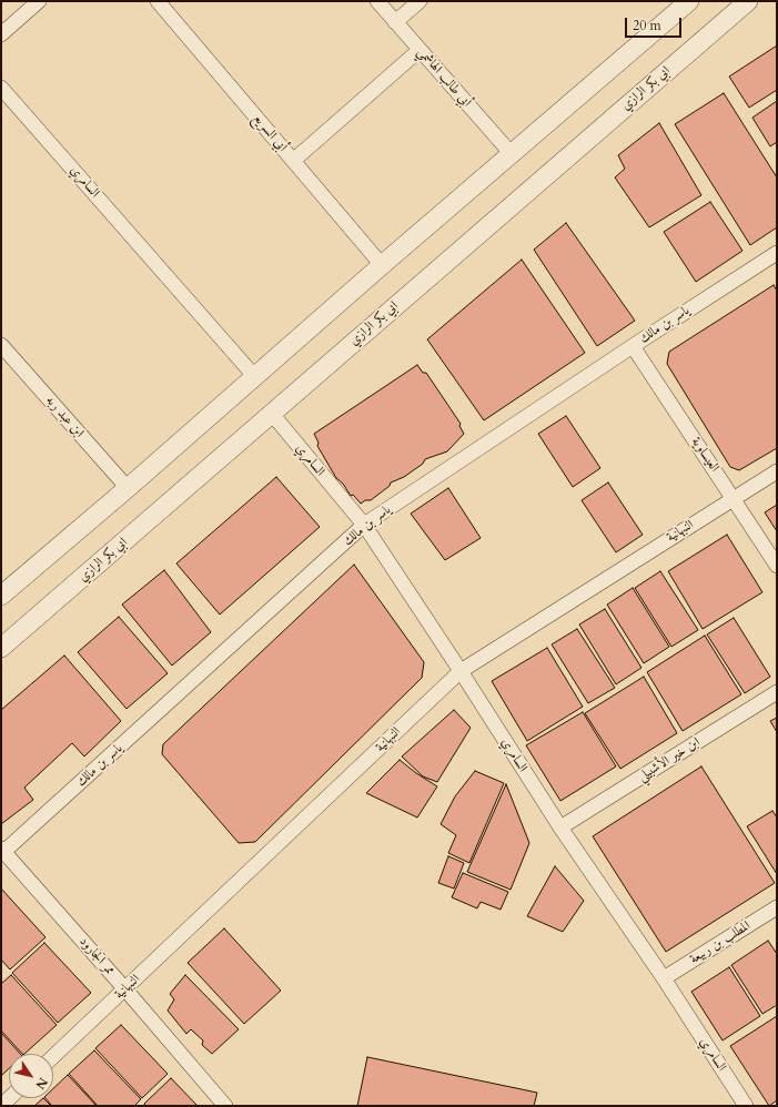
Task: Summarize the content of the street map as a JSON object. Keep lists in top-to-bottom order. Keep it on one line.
{"streets":{"street":["أبي طالب الهاشمي","ابي بكر الرازي","أبي السريع","السامري","ياسر بن مالك","ابن عبد ربه","العيساوية","النبهانية","ابن خير الأشبيلي","المطلب بن ربيعة","ممر الجارود"]},"crossings":[["ابي بكر الرازي","السامري"],["السامري","ياسر بن مالك"],["السامري","النبهانية"],["السامري","ابن خير الأشبيلي"],["السامري","المطلب بن ربيعة"],["ياسر بن مالك","العيساوية"],["ياسر بن مالك","ممر الجارود"],["العيساوية","النبهانية"],["النبهانية","ممر الجارود"]],"scale_bar":"20 m","north":"bottom right"}
